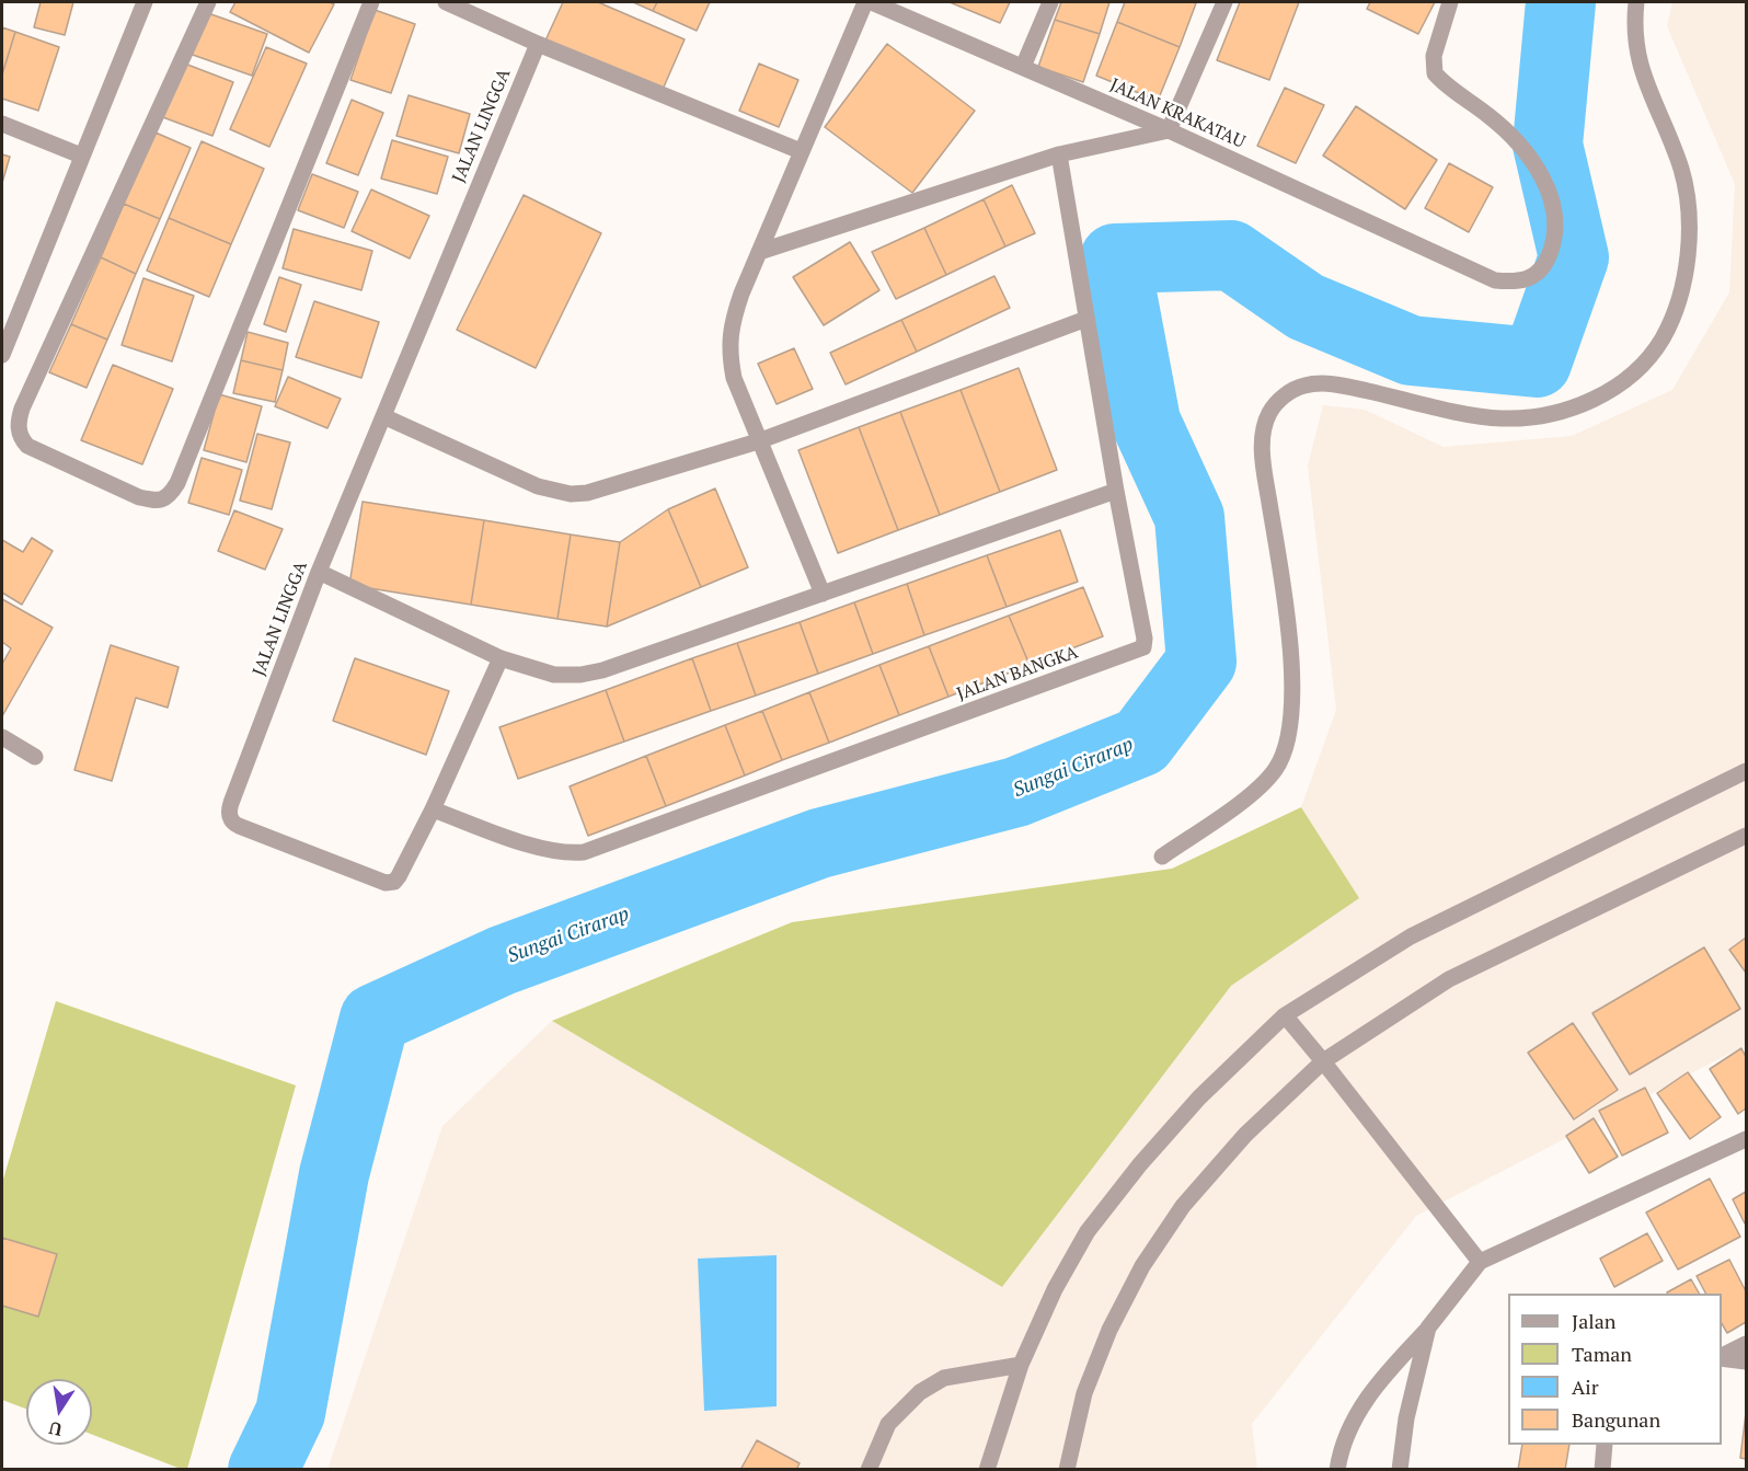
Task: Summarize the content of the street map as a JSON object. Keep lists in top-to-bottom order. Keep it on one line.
{"streets":{"street":["JALAN KRAKATAU","JALAN LINGGA","JALAN BANGKA"]},"crossings":[["JALAN LINGGA","JALAN BANGKA"]],"water":["Sungai Cirarap"],"legend":["Jalan","Taman","Air","Bangunan"],"north":"bottom"}
